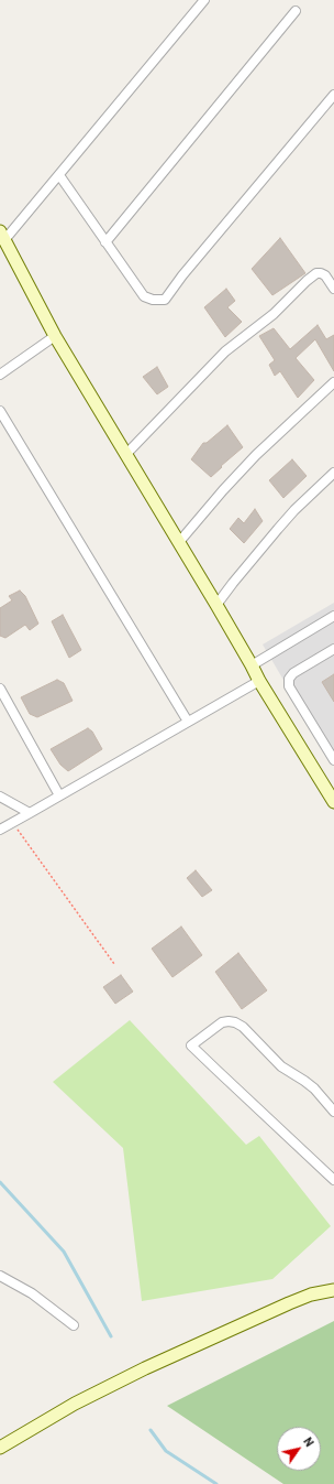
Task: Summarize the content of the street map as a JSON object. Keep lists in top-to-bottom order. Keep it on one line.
{"north":"top right"}
